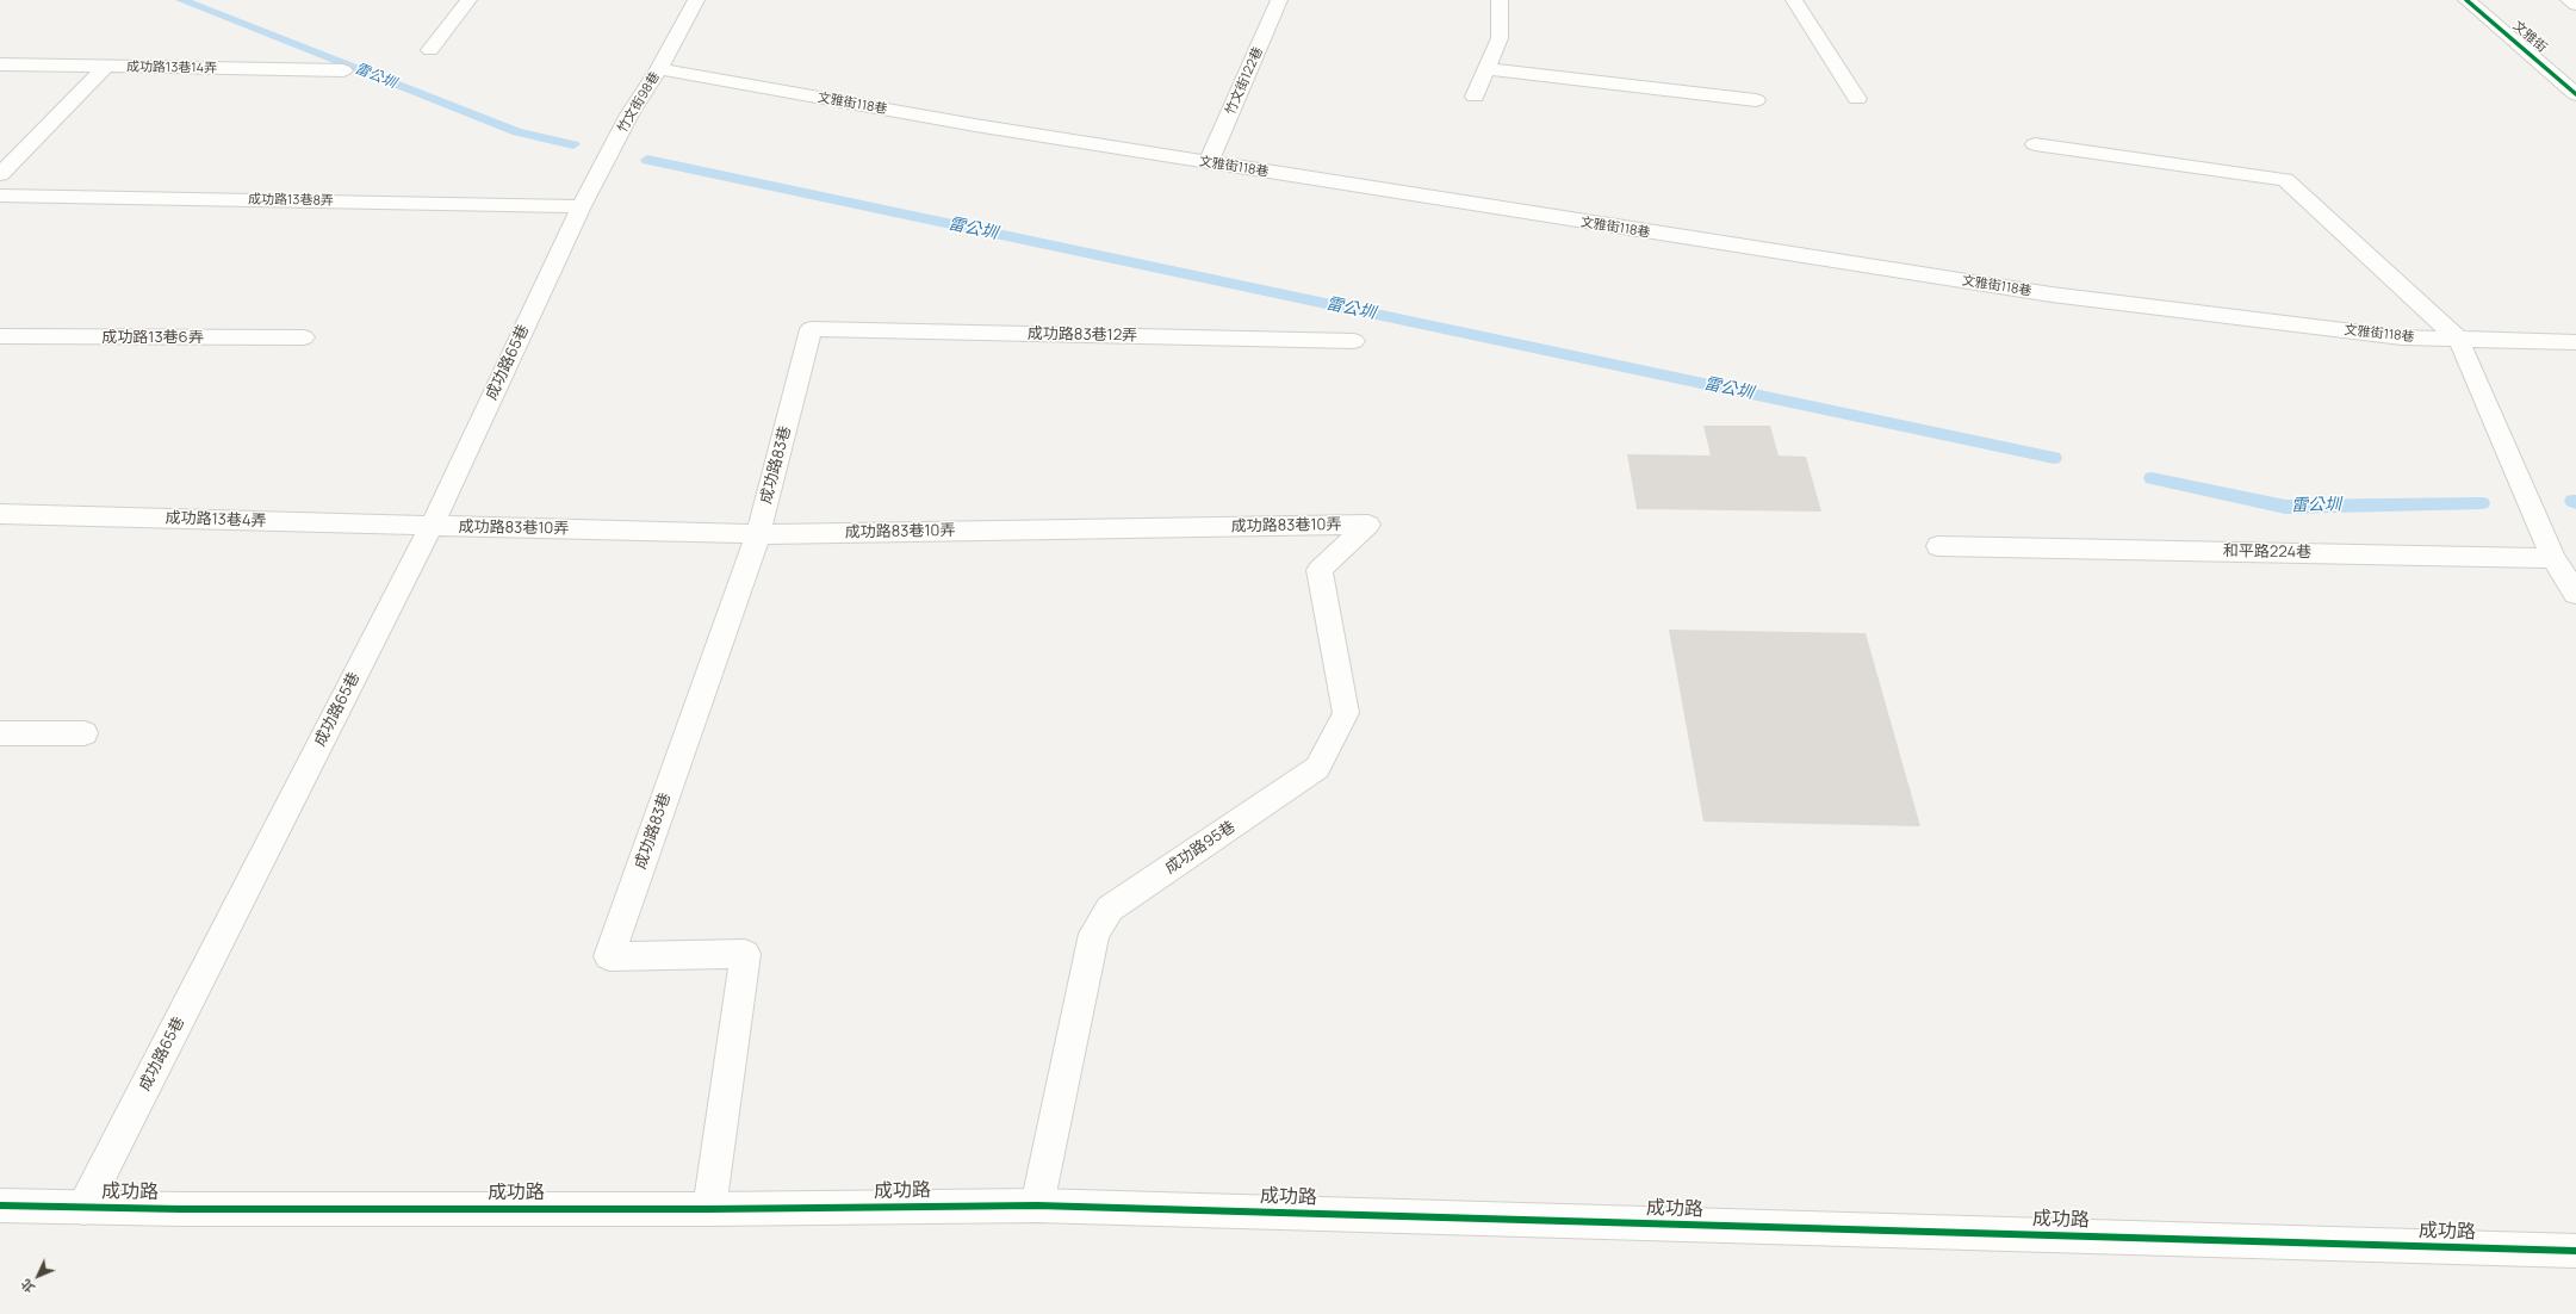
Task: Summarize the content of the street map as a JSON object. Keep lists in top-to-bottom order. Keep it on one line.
{"streets":{"street":["文雅街","成功路13巷14弄","竹文街122巷","竹文街98巷","文雅街118巷","成功路13巷8弄","成功路83巷12弄","成功路13巷6弄","成功路65巷","成功路83巷","成功路13巷4弄","成功路83巷10弄","和平路224巷","成功路95巷","成功路"]},"crossings":[["竹文街122巷","文雅街118巷"],["竹文街98巷","文雅街118巷"],["竹文街98巷","成功路13巷8弄"],["竹文街98巷","成功路65巷"],["成功路13巷8弄","成功路65巷"],["成功路83巷12弄","成功路83巷"],["成功路65巷","成功路13巷4弄"],["成功路65巷","成功路83巷10弄"],["成功路65巷","成功路"],["成功路83巷","成功路83巷10弄"],["成功路83巷","成功路"],["成功路13巷4弄","成功路83巷10弄"],["成功路83巷10弄","成功路95巷"],["成功路95巷","成功路"]],"water":["雷公圳"],"north":"bottom left"}
